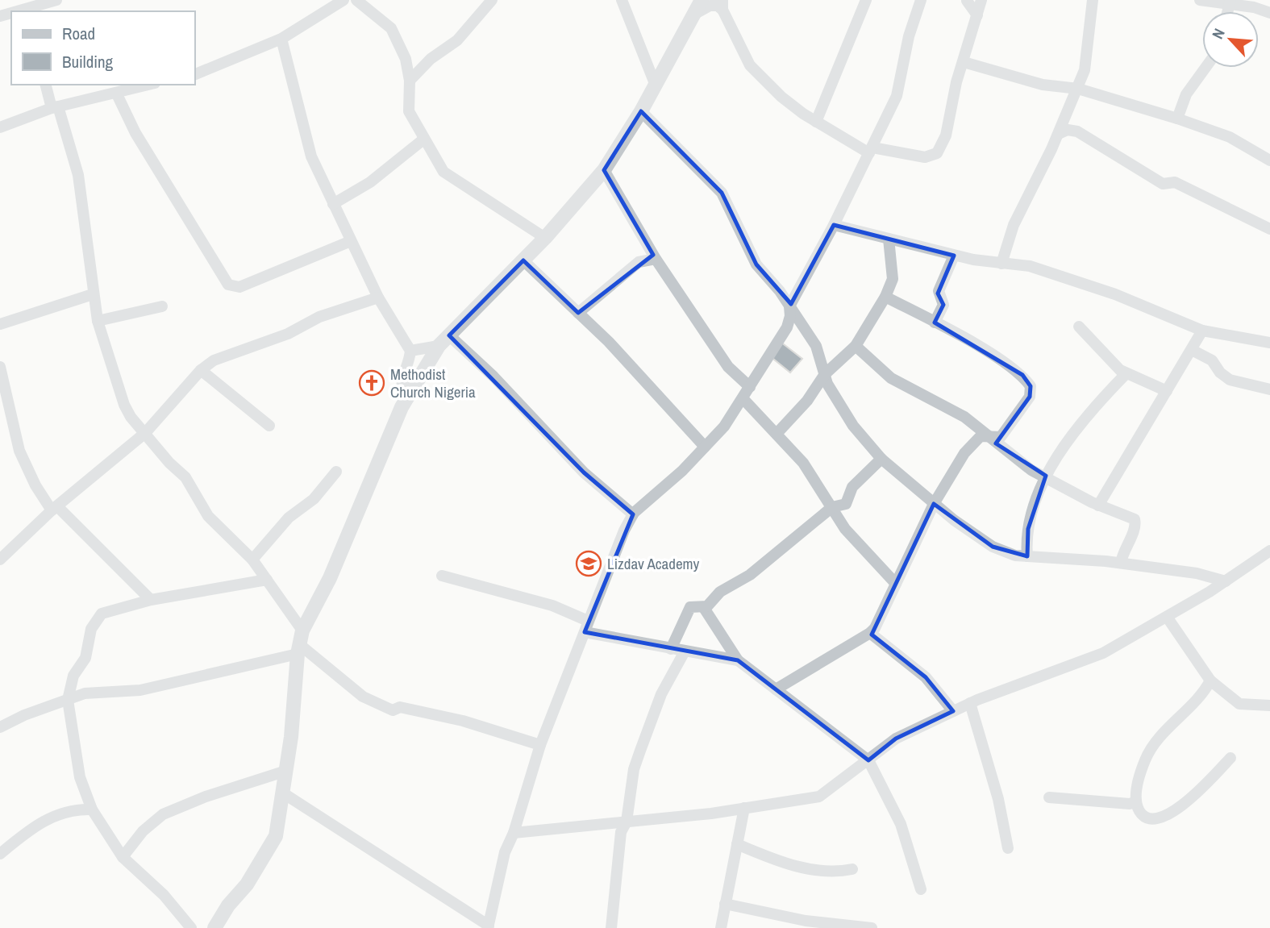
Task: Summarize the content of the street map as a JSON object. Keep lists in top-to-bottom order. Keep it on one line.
{"places":{"church":["Methodist Church Nigeria"],"school or university":["Lizdav Academy"]},"legend":["Road","Building"],"north":"top left"}
